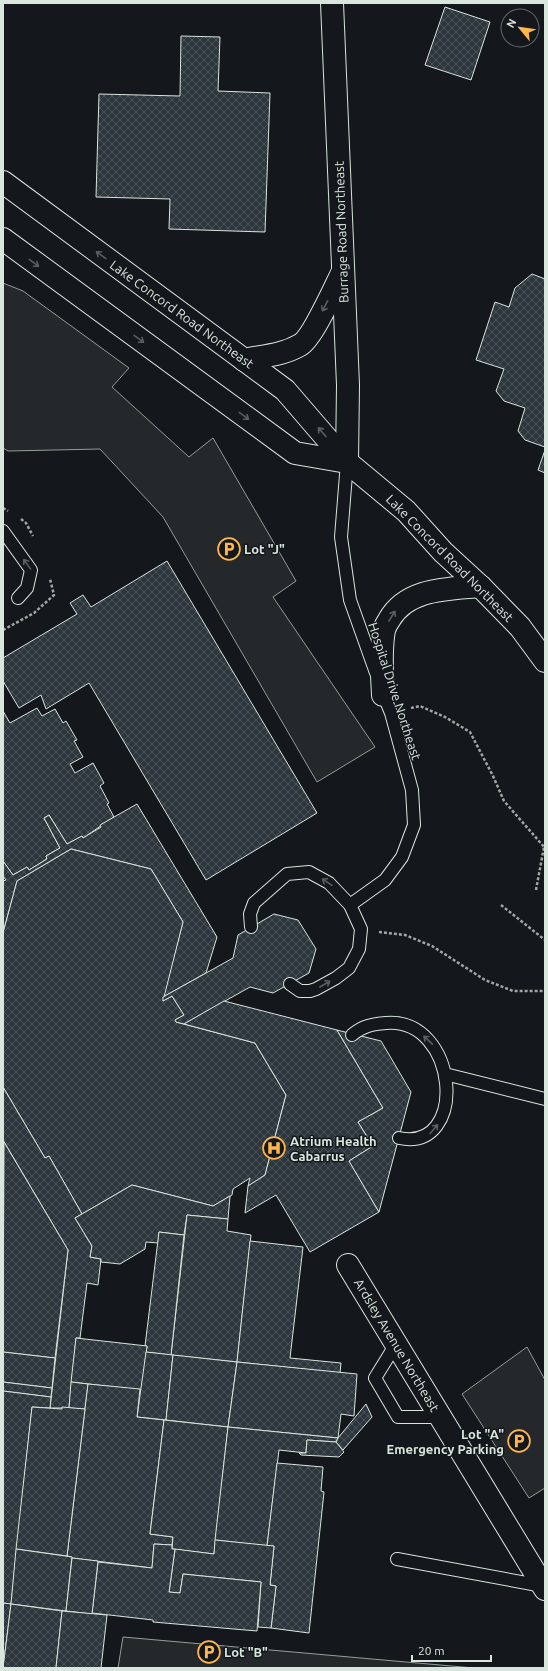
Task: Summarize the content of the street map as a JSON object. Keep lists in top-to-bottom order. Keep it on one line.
{"streets":{"main road":["Burrage Road Northeast","Lake Concord Road Northeast","Ardsley Avenue Northeast"],"lane":["Hospital Drive Northeast"]},"crossings":[["Burrage Road Northeast","Lake Concord Road Northeast"],["Burrage Road Northeast","Hospital Drive Northeast"],["Lake Concord Road Northeast","Hospital Drive Northeast"]],"places":{"parking":["Lot \"J\"","Lot \"A\" Emergency Parking","Lot \"B\""],"hospital":["Atrium Health Cabarrus"]},"scale_bar":"20 m","north":"top left"}
